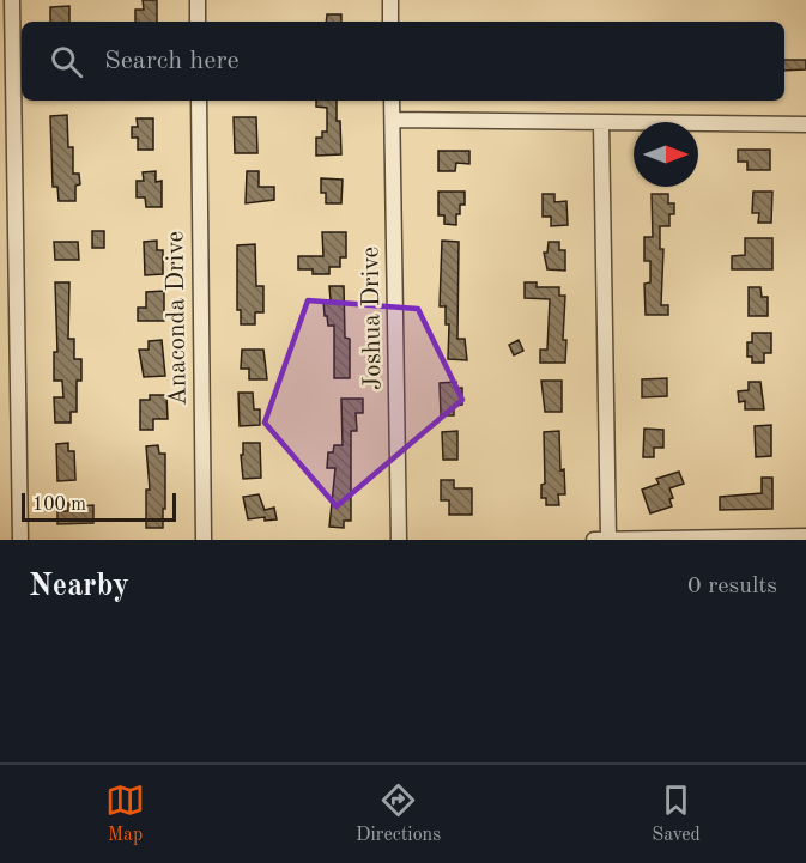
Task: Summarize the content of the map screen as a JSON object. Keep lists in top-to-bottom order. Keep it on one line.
{"streets":{"street":["Anaconda Drive","Joshua Drive"]},"scale_bar":"100 m","north":"right","page":{"search":"Search here","scale":"100 m","heading":["Nearby","0 results"],"nav":["Map","Directions","Saved"]}}
